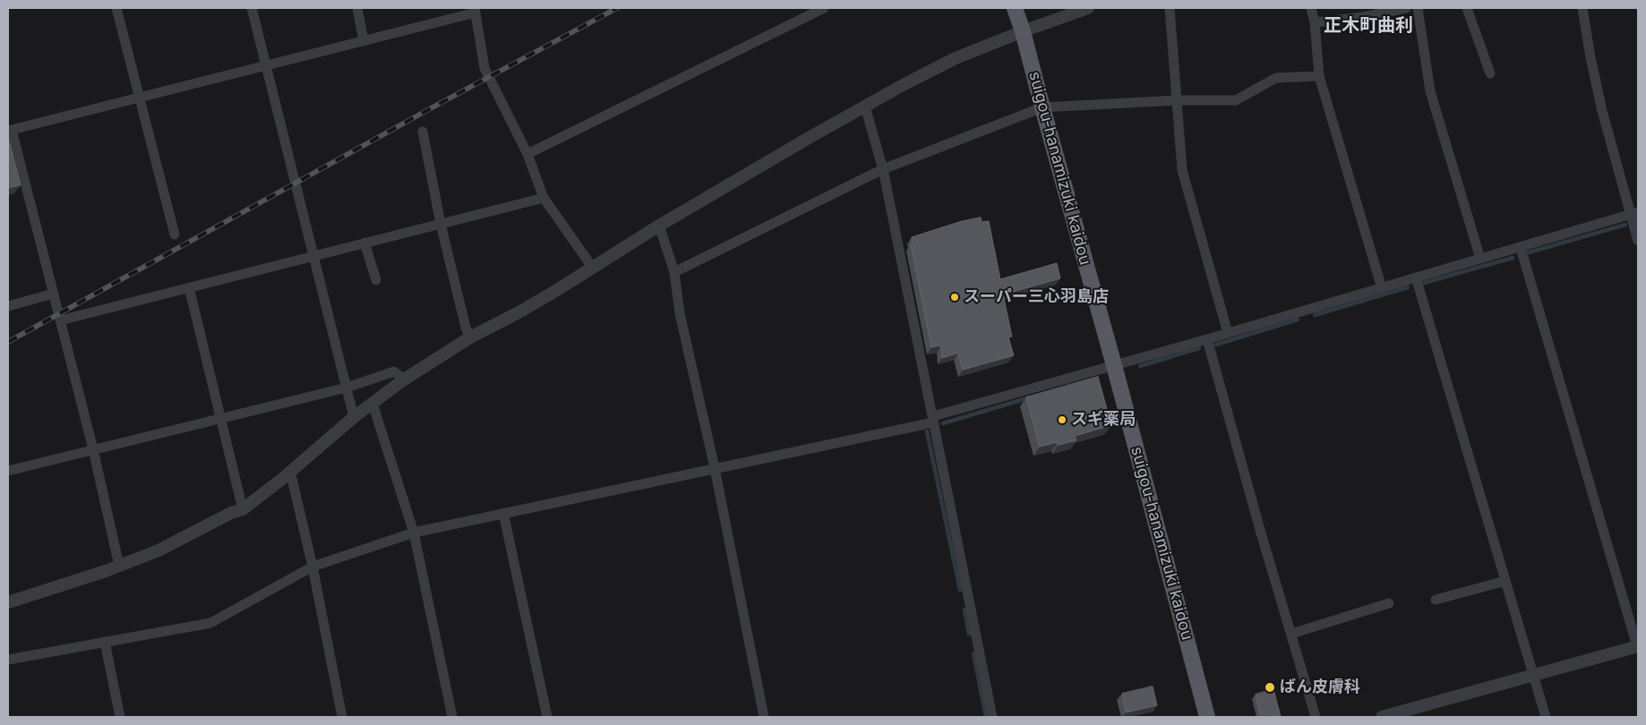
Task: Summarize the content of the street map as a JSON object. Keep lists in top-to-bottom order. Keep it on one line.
{"streets":{"main road":["suigou-hanamizuki kaidou"]},"districts":["正木町曲利"],"places":["スーパー三心羽島店","スギ薬局","ばん皮膚科"]}
